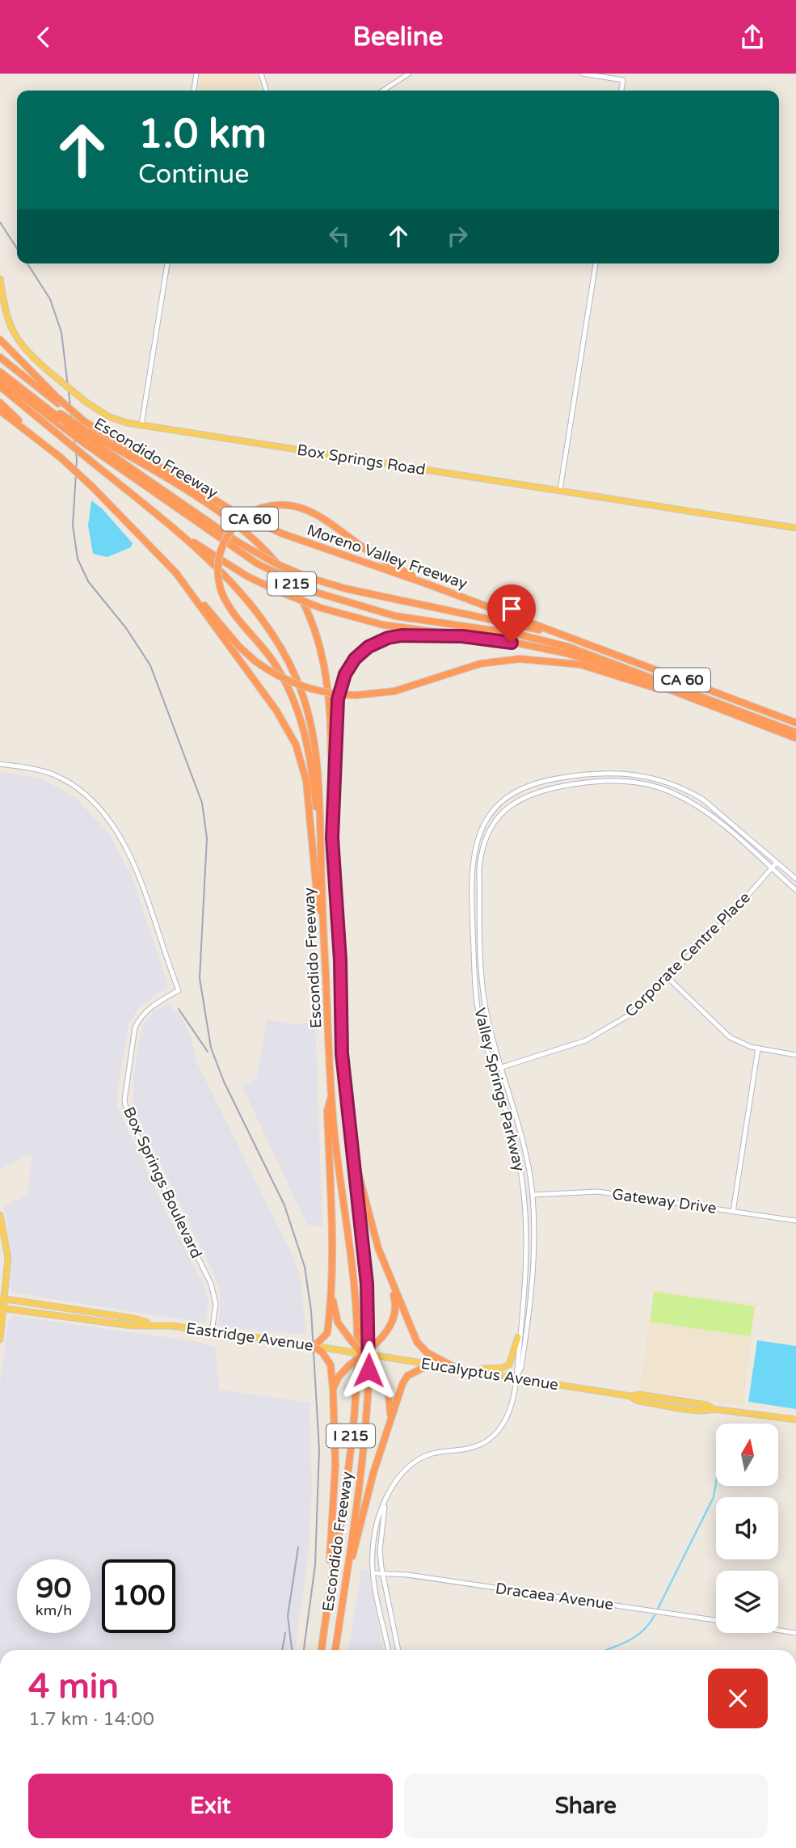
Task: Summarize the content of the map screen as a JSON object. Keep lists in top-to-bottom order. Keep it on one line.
{"streets":{"highway":["Escondido Freeway","CA 60","Moreno Valley Freeway","I 215"],"main road":["Box Springs Road","Eastridge Avenue","Eucalyptus Avenue"],"street":["Corporate Centre Place","Valley Springs Parkway","Box Springs Boulevard","Gateway Drive","Dracaea Avenue"]},"crossings":[["Escondido Freeway","CA 60"],["Corporate Centre Place","Valley Springs Parkway"],["Valley Springs Parkway","Gateway Drive"],["Valley Springs Parkway","Eucalyptus Avenue"],["Box Springs Boulevard","Eastridge Avenue"],["Eastridge Avenue","Eucalyptus Avenue"]],"north":"top","page":{"header":"Beeline","turn":["1.0 km","Continue"],"speed":"90 km/h","limit":"100","heading":["4 min","1.7 km · 14:00"],"buttons":["Exit","Share"]}}
